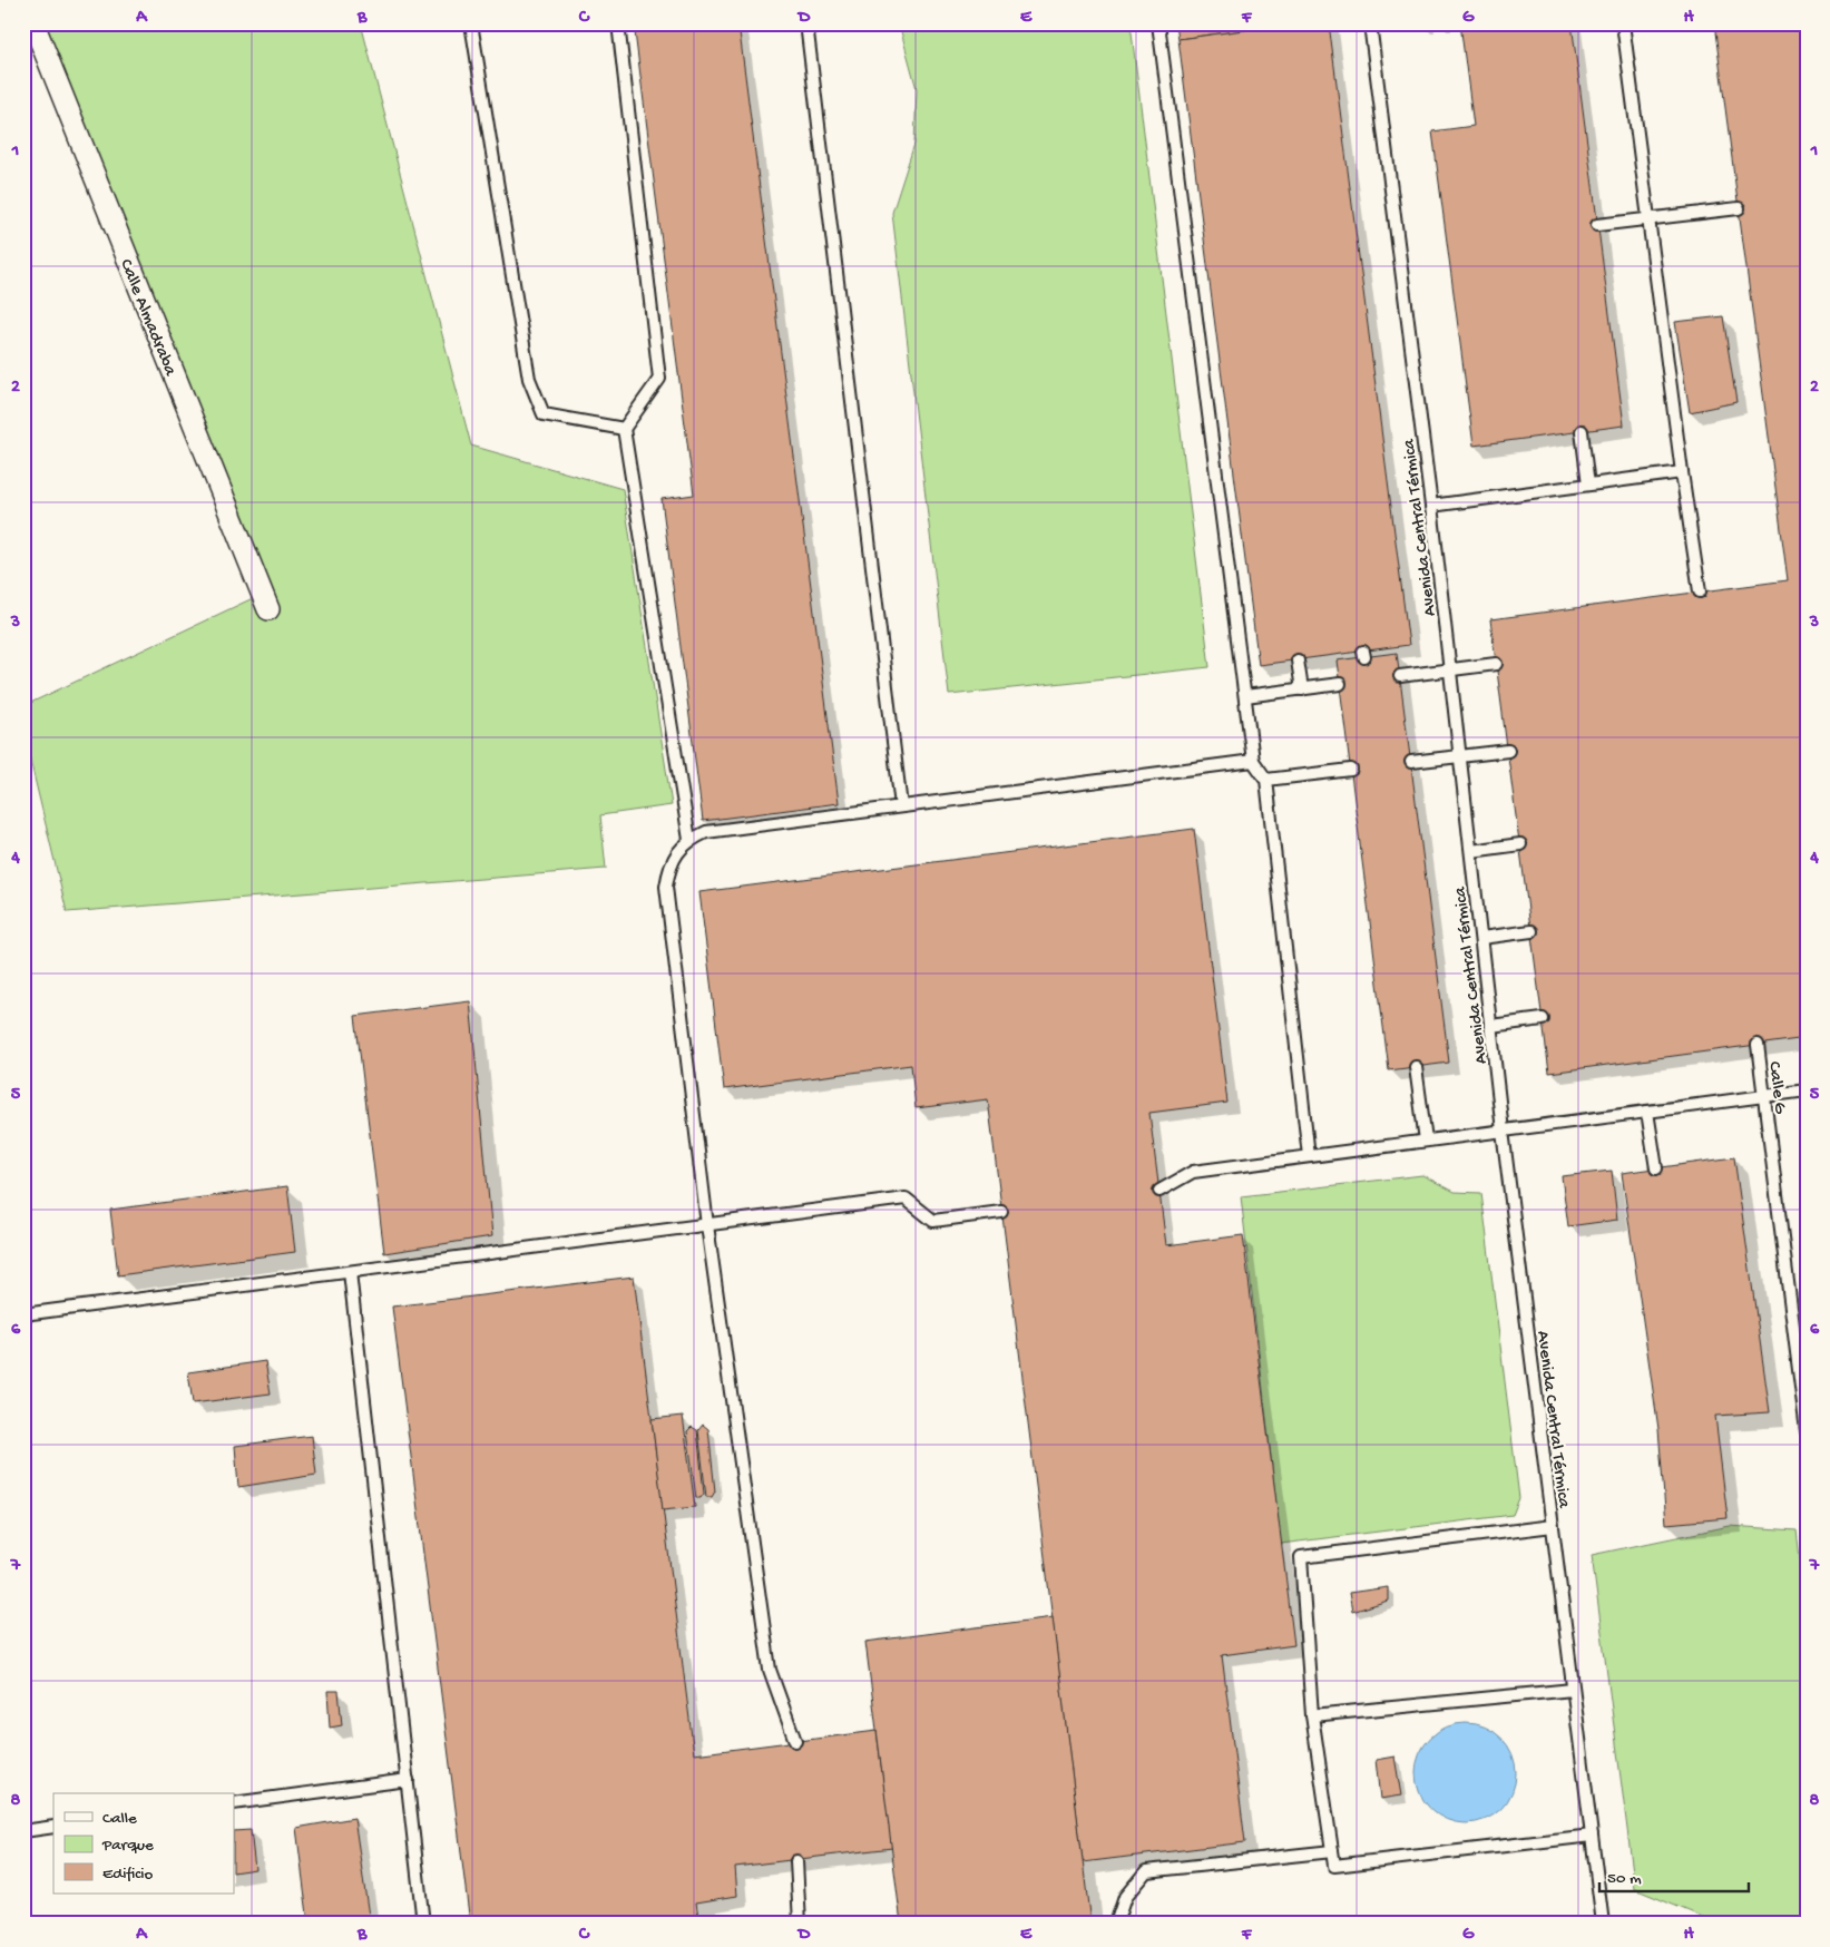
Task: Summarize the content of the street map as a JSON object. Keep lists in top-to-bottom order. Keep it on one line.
{"streets":{"street":["Calle Almadraba"],"lane":["Avenida Central Térmica","Calle G"]},"legend":["Calle","Parque","Edificio"],"scale_bar":"50 m","grid":{"columns":["A","B","C","D","E","F","G","H"],"rows":["1","2","3","4","5","6","7","8"]}}
